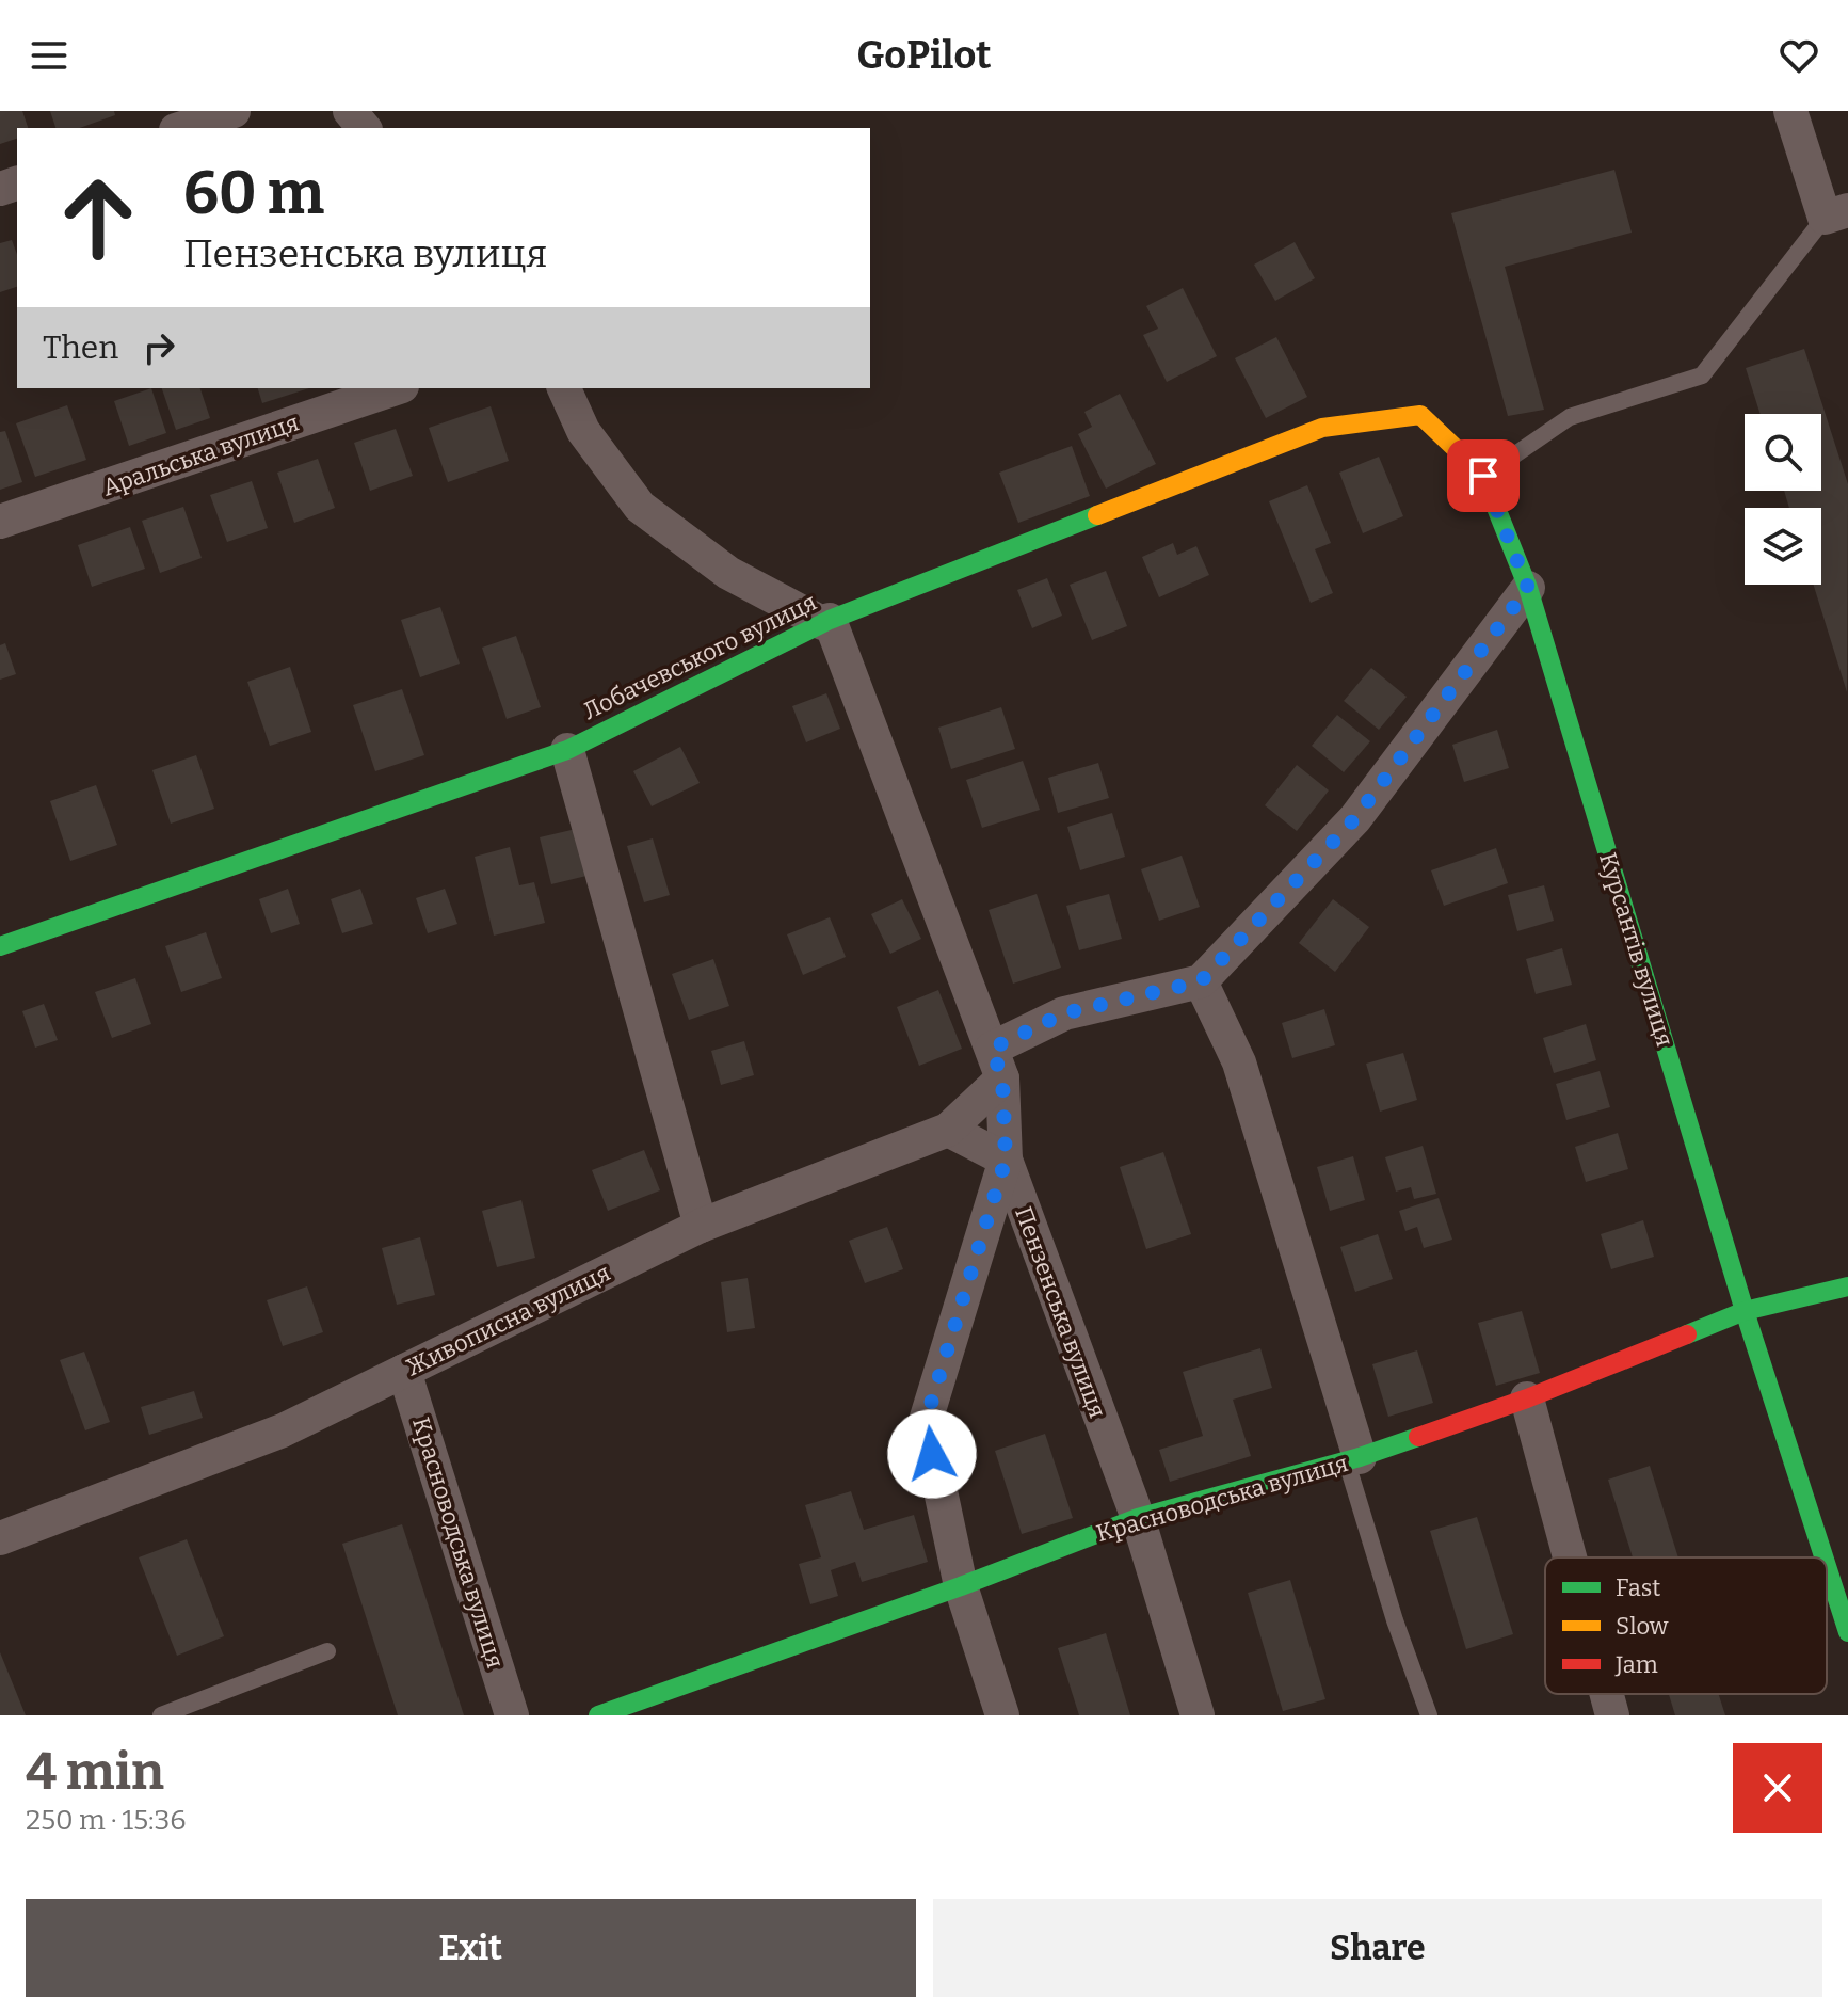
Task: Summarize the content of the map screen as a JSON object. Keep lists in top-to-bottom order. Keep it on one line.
{"streets":{"street":["Аральська вулиця","Лобачевського вулиця","Курсантів вулиця","Пензенська вулиця","Живописна вулиця","Красноводська вулиця"]},"crossings":[["Лобачевського вулиця","Курсантів вулиця"],["Лобачевського вулиця","Пензенська вулиця"],["Курсантів вулиця","Красноводська вулиця"],["Пензенська вулиця","Живописна вулиця"],["Пензенська вулиця","Красноводська вулиця"],["Живописна вулиця","Красноводська вулиця"]],"legend":["Fast","Slow","Jam"],"page":{"header":"GoPilot","turn":["60 m","Пензенська вулиця"],"then":"Then","heading":["4 min","250 m · 15:36"],"buttons":["Exit","Share"]}}
